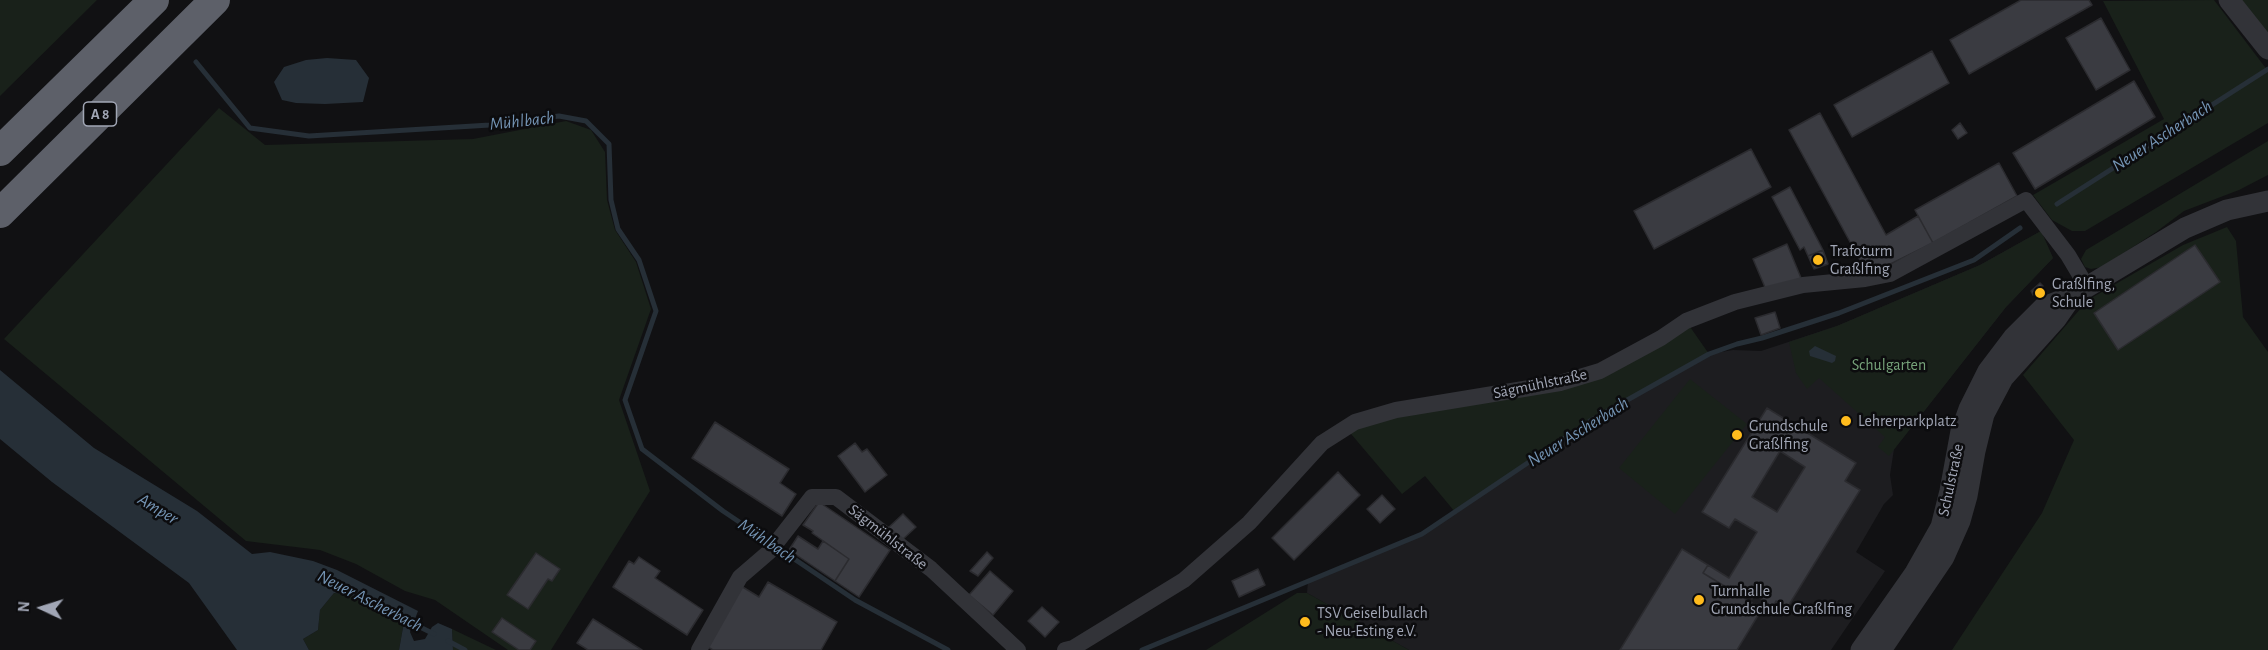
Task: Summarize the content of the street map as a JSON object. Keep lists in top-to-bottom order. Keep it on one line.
{"streets":{"highway":["A 8"],"street":["Sägmühlstraße","Schulstraße"]},"crossings":[["Sägmühlstraße","Schulstraße"]],"water":["Mühlbach","Neuer Ascherbach","Amper"],"parks":["Schulgarten"],"places":["Trafoturm Graßlfing","Graßlfing, Schule","Lehrerparkplatz","Grundschule Graßlfing","Turnhalle Grundschule Graßlfing","TSV Geiselbullach - Neu-Esting e.V."],"north":"left"}
